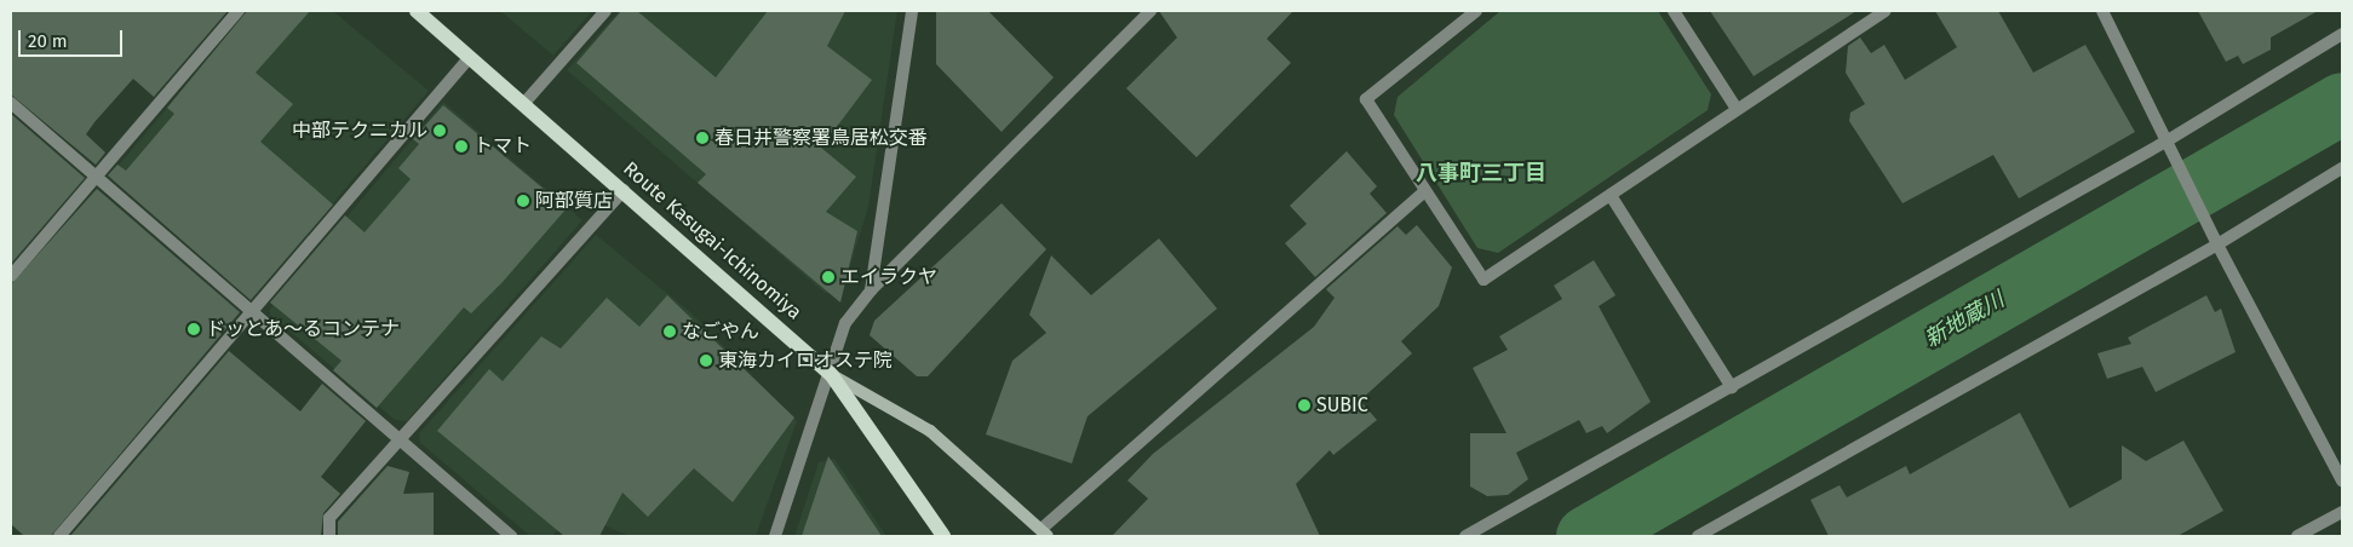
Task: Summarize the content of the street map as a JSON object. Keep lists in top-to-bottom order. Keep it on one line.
{"streets":{"main road":["Route Kasugai-Ichinomiya"]},"districts":["八事町三丁目"],"water":["新地蔵川"],"places":["中部テクニカル","春日井警察署鳥居松交番","トマト","阿部質店","エイラクヤ","ドッとあ〜るコンテナ","なごやん","東海カイロオステ院","SUBIC"],"scale_bar":"20 m"}
